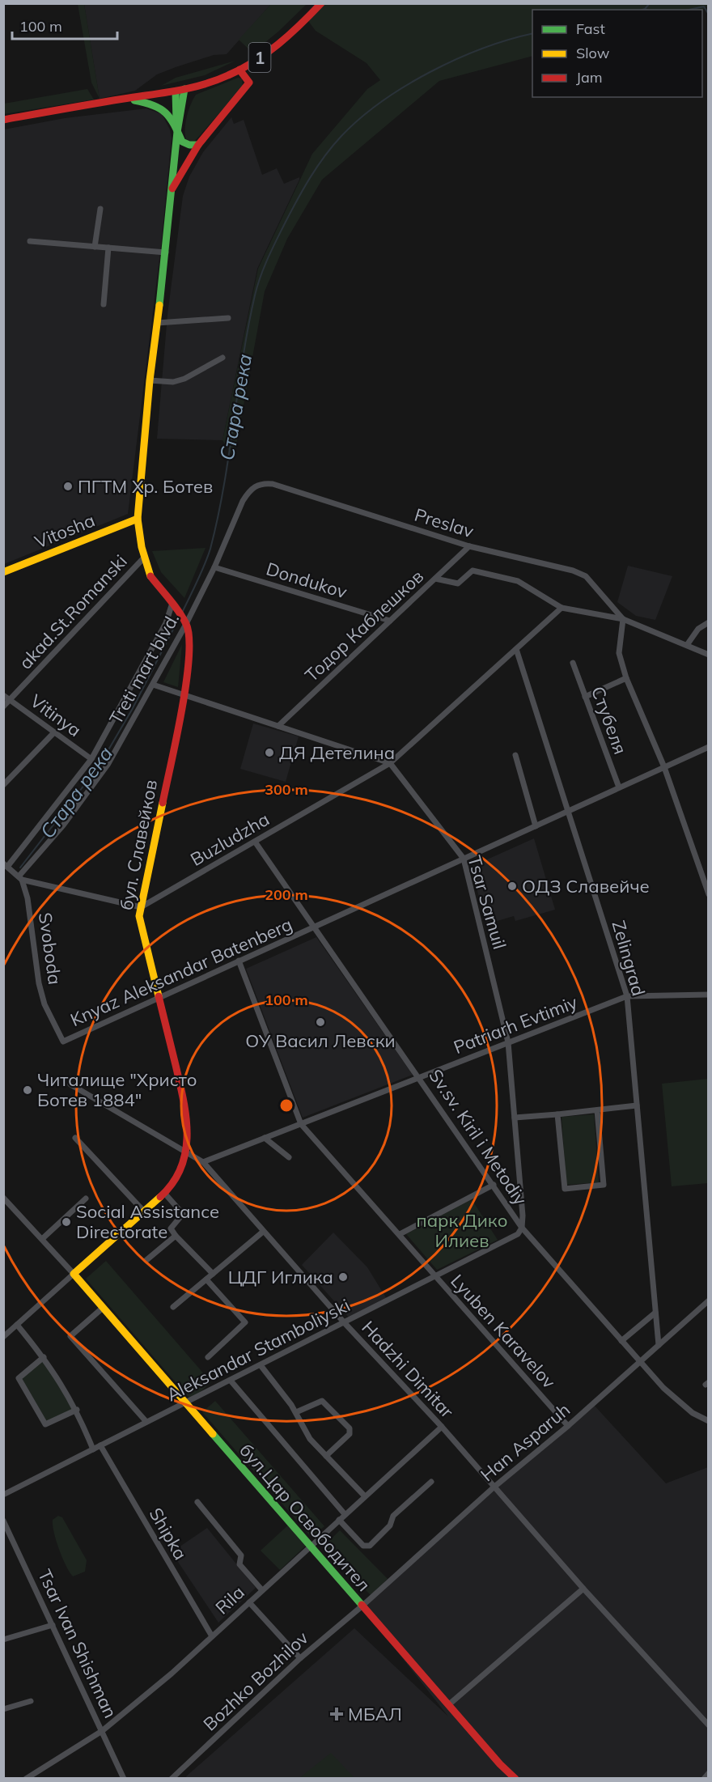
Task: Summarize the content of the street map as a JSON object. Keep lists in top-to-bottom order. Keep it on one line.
{"streets":{"street":["1","Preslav","Vitosha","Dondukov","akad.St.Romanski","Тодор Каблешков","Treti mart blvd.","Vitinya","Стубеля","Buzludzha","бул. Славейков","Tsar Samuil","Svoboda","Zelingrad","Knyaz Aleksandar Batenberg","Patriarh Evtimiy","Sv.sv. Kiril i Metodiy","Lyuben Karavelov","Aleksandar Stamboliyski","Hadzhi Dimitar","Han Asparuh","бул.Цар Освободител","Shipka","Rila","Tsar Ivan Shishman","Bozhko Bozhilov"]},"crossings":[["Preslav","Тодор Каблешков"],["Preslav","Treti mart blvd."],["Dondukov","Тодор Каблешков"],["Dondukov","Treti mart blvd."],["akad.St.Romanski","Vitinya"],["Treti mart blvd.","Vitinya"],["Treti mart blvd.","бул. Славейков"],["Treti mart blvd.","Svoboda"],["Стубеля","Knyaz Aleksandar Batenberg"],["Buzludzha","бул. Славейков"],["Buzludzha","Tsar Samuil"],["Buzludzha","Zelingrad"],["Buzludzha","Sv.sv. Kiril i Metodiy"],["бул. Славейков","Knyaz Aleksandar Batenberg"],["Tsar Samuil","Knyaz Aleksandar Batenberg"],["Tsar Samuil","Patriarh Evtimiy"],["Tsar Samuil","Sv.sv. Kiril i Metodiy"],["Tsar Samuil","Aleksandar Stamboliyski"],["Svoboda","Knyaz Aleksandar Batenberg"],["Zelingrad","Knyaz Aleksandar Batenberg"],["Zelingrad","Patriarh Evtimiy"],["Zelingrad","Han Asparuh"],["Knyaz Aleksandar Batenberg","Sv.sv. Kiril i Metodiy"],["Knyaz Aleksandar Batenberg","Lyuben Karavelov"],["Patriarh Evtimiy","Sv.sv. Kiril i Metodiy"],["Patriarh Evtimiy","Lyuben Karavelov"],["Patriarh Evtimiy","Hadzhi Dimitar"],["Sv.sv. Kiril i Metodiy","Aleksandar Stamboliyski"],["Sv.sv. Kiril i Metodiy","Han Asparuh"],["Lyuben Karavelov","Aleksandar Stamboliyski"],["Lyuben Karavelov","Han Asparuh"],["Aleksandar Stamboliyski","Hadzhi Dimitar"],["Aleksandar Stamboliyski","бул.Цар Освободител"],["Aleksandar Stamboliyski","Shipka"],["Hadzhi Dimitar","Han Asparuh"],["Hadzhi Dimitar","Rila"],["Han Asparuh","бул.Цар Освободител"],["Han Asparuh","Bozhko Bozhilov"],["бул.Цар Освободител","Rila"],["бул.Цар Освободител","Bozhko Bozhilov"],["Shipka","Rila"],["Rila","Tsar Ivan Shishman"]],"water":["Стара река"],"parks":["парк Дико Илиев"],"places":{"other":["ПГТМ Хр. Ботев","ДЯ Детелина","ОДЗ Славейче","ОУ Васил Левски","Читалище \"Христо Ботев 1884\"","Social Assistance Directorate","ЦДГ Иглика"],"health":["МБАЛ"]},"legend":["Fast","Slow","Jam"],"scale_bar":"100 m","rings":["300 m","200 m","100 m"]}
